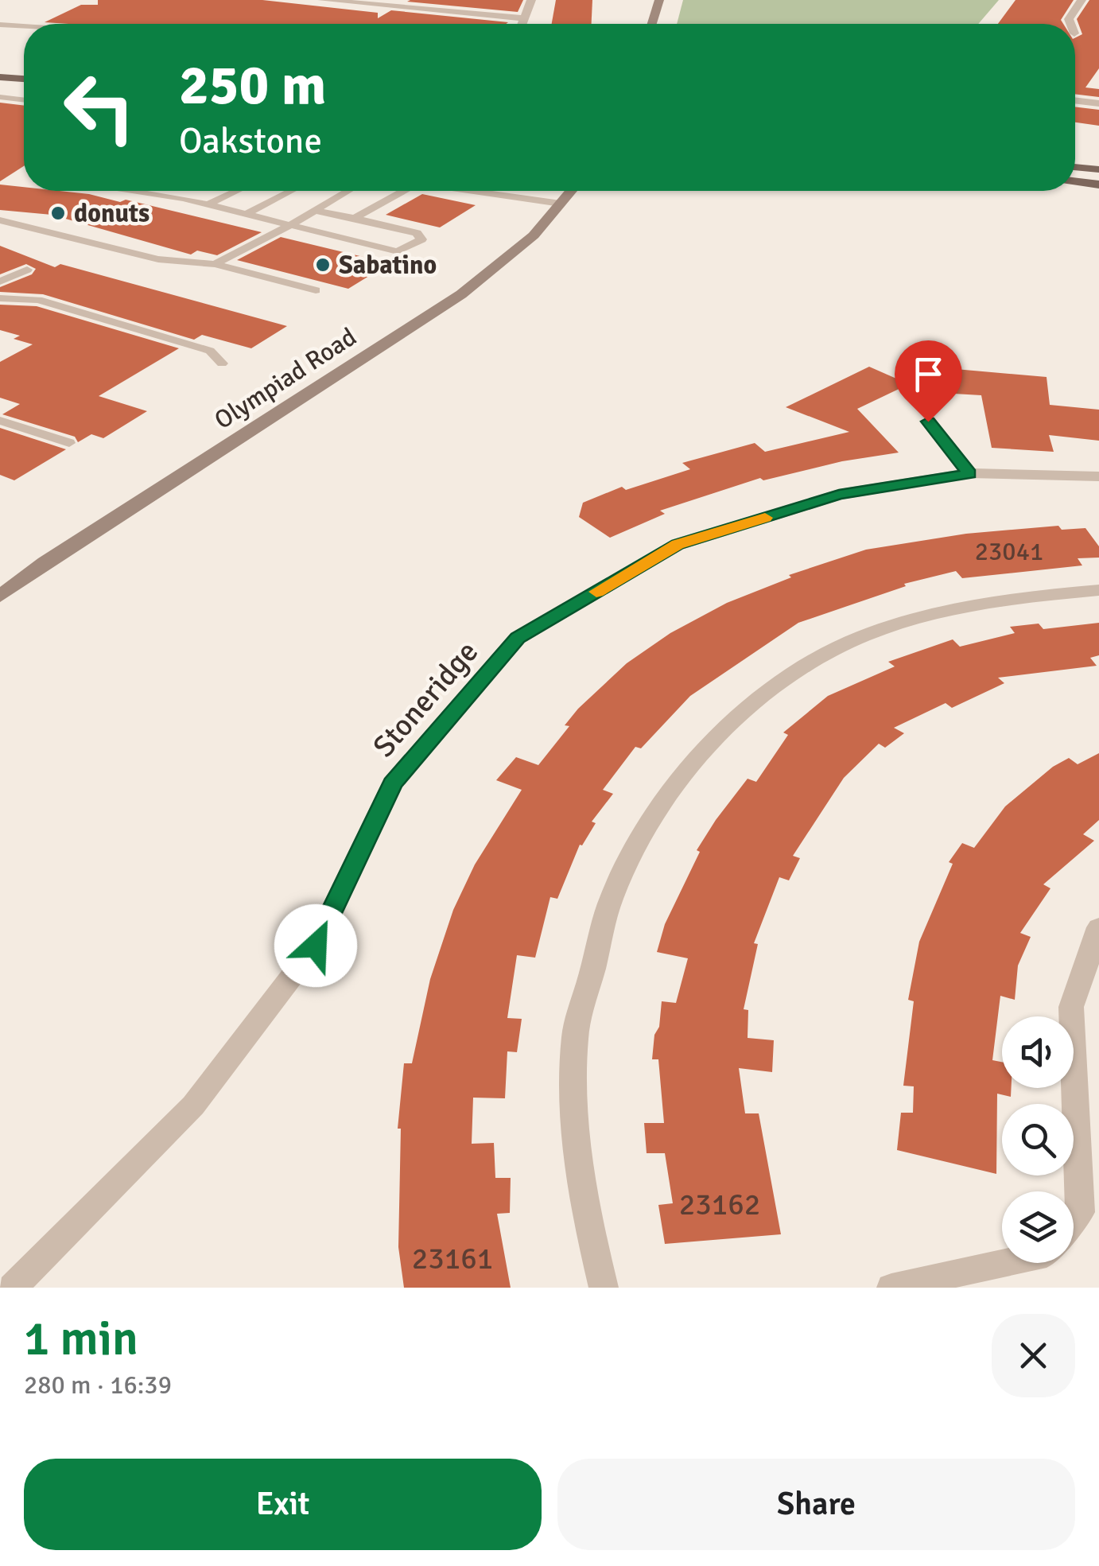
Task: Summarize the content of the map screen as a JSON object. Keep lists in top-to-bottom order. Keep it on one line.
{"streets":{"main road":["Olympiad Road"],"street":["Stoneridge"]},"places":["donuts","Sabatino"],"house_numbers":["23041","23162","23161"],"page":{"turn":["250 m","Oakstone"],"heading":["1 min","280 m · 16:39"],"buttons":["Exit","Share"]}}
